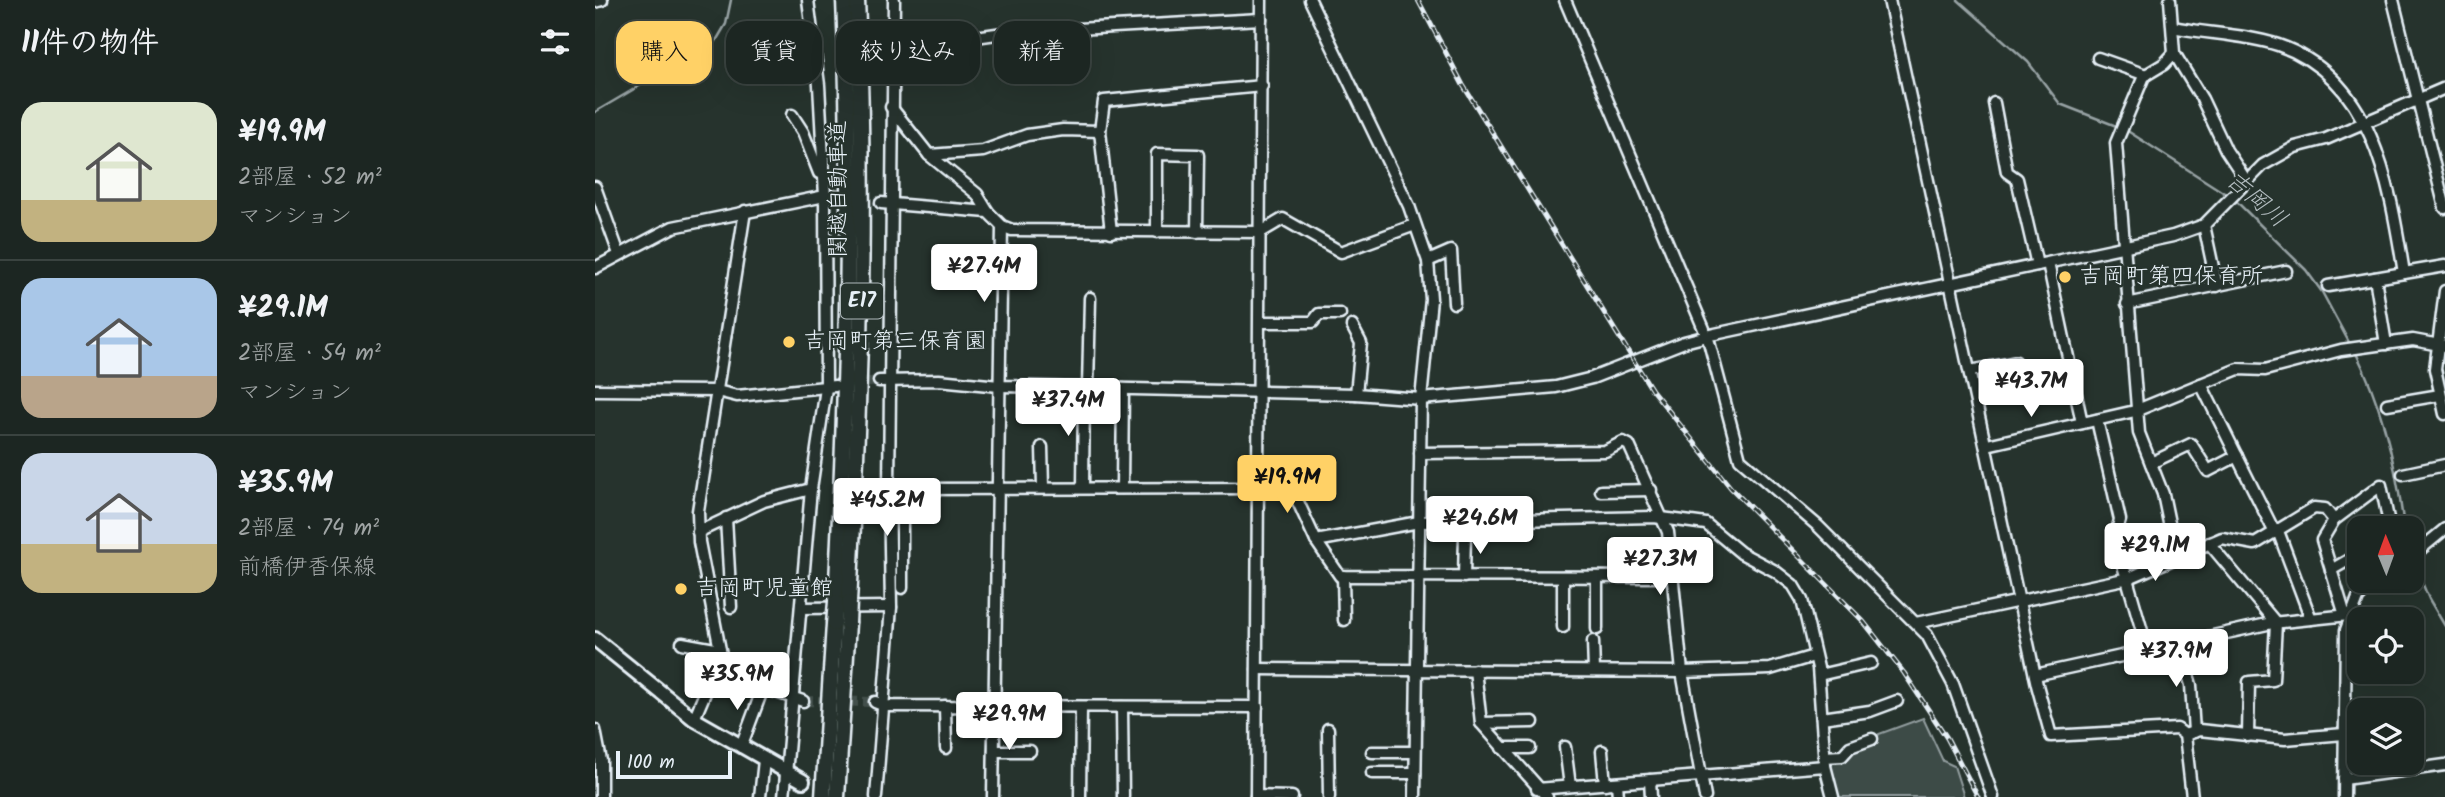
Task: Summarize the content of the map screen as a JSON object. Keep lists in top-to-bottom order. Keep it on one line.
{"streets":{"highway":["関越自動車道","E17"]},"water":["吉岡川"],"places":["吉岡町第四保育所","吉岡町第三保育園","吉岡町児童館"],"scale_bar":"100 m","north":"top","page":{"heading":"11件の物件","chip":["購入","賃貸","絞り込み","新着"],"list":[{"name":"¥19.9M","note":"2部屋 · 52 m² · マンション"},{"name":"¥29.1M","note":"2部屋 · 54 m² · マンション"},{"name":"¥35.9M","note":"2部屋 · 74 m² · 前橋伊香保線"}],"price":["¥27.4M","¥43.7M","¥37.4M","¥19.9M","¥45.2M","¥24.6M","¥29.1M","¥27.3M","¥37.9M","¥35.9M","¥29.9M"],"scale":"100 m"}}
